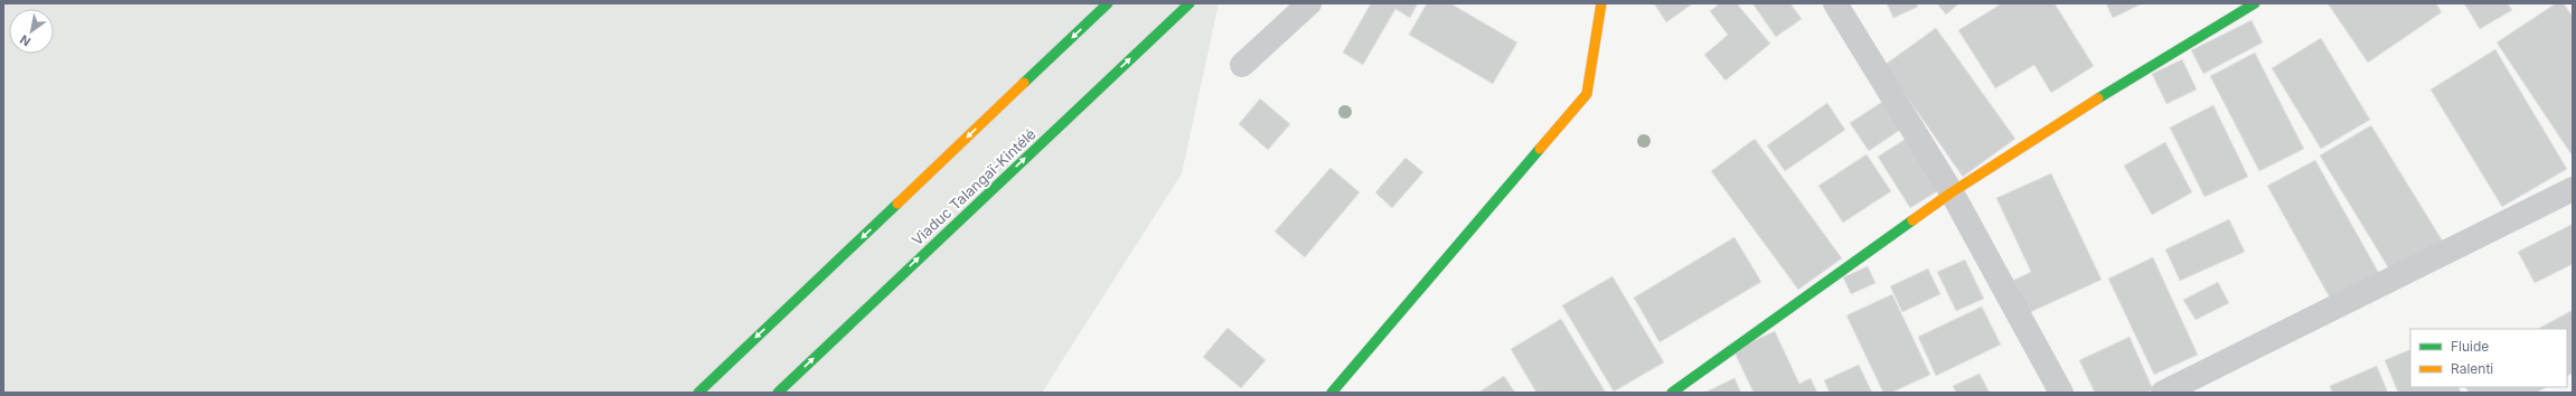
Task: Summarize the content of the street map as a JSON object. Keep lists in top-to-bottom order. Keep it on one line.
{"streets":{"main road":["Viaduc Talangaï-Kintélé"]},"legend":["Fluide","Ralenti"],"north":"bottom left"}
